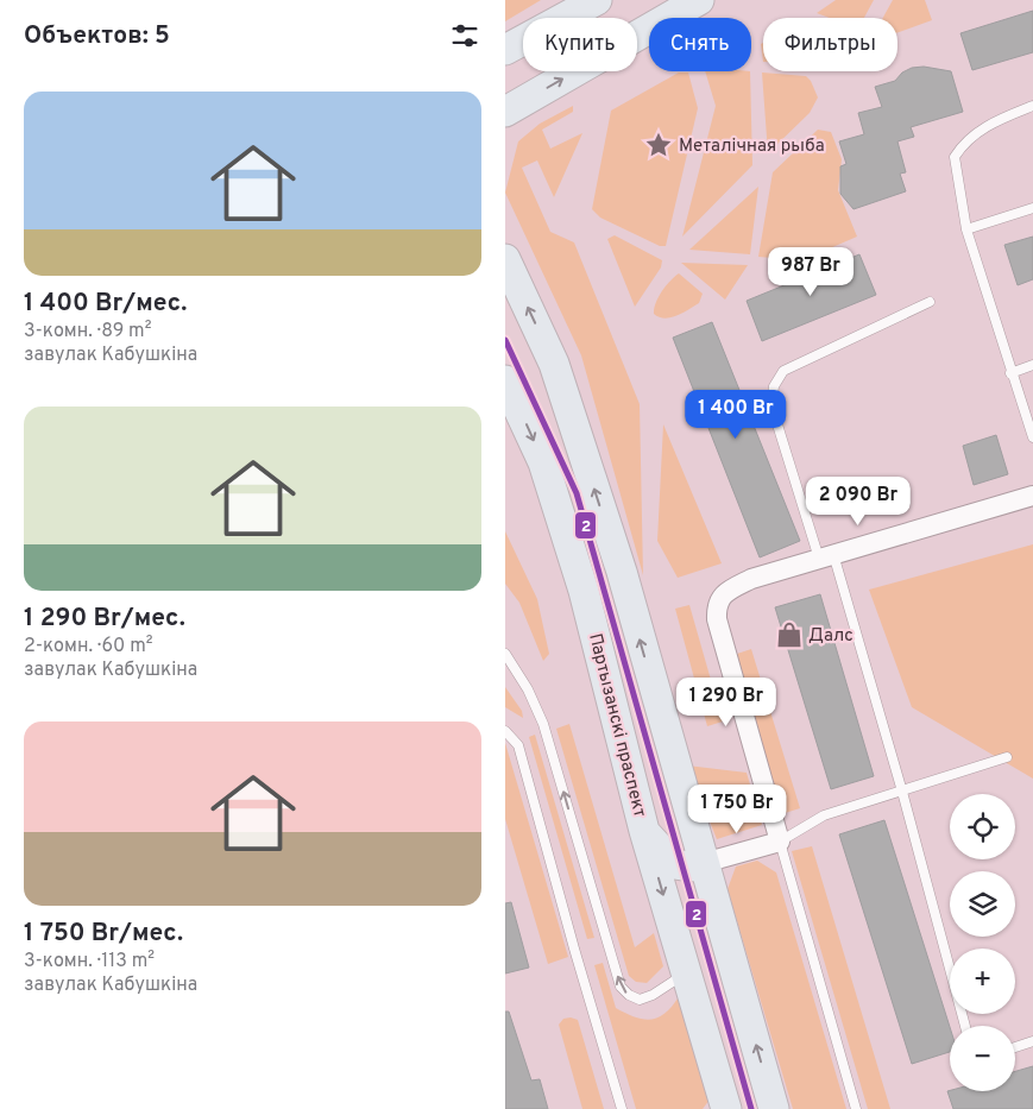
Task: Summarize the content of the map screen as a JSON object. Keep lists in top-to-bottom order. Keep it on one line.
{"streets":{"main road":["Партызанскі праспект"]},"places":{"place":["Металічная рыба"],"shop":["Далс"]},"lines":["metro line 2"],"page":{"heading":"Объектов: 5","chip":["Купить","Снять","Фильтры"],"list":[{"name":"1 400 Br/мес.","note":"3-комн. · 89 m² · завулак Кабушкіна"},{"name":"1 290 Br/мес.","note":"2-комн. · 60 m² · завулак Кабушкіна"},{"name":"1 750 Br/мес.","note":"3-комн. · 113 m² · завулак Кабушкіна"}],"price":["987 Br","1 400 Br","2 090 Br","1 290 Br","1 750 Br"],"map_buttons":["+","−"]}}
